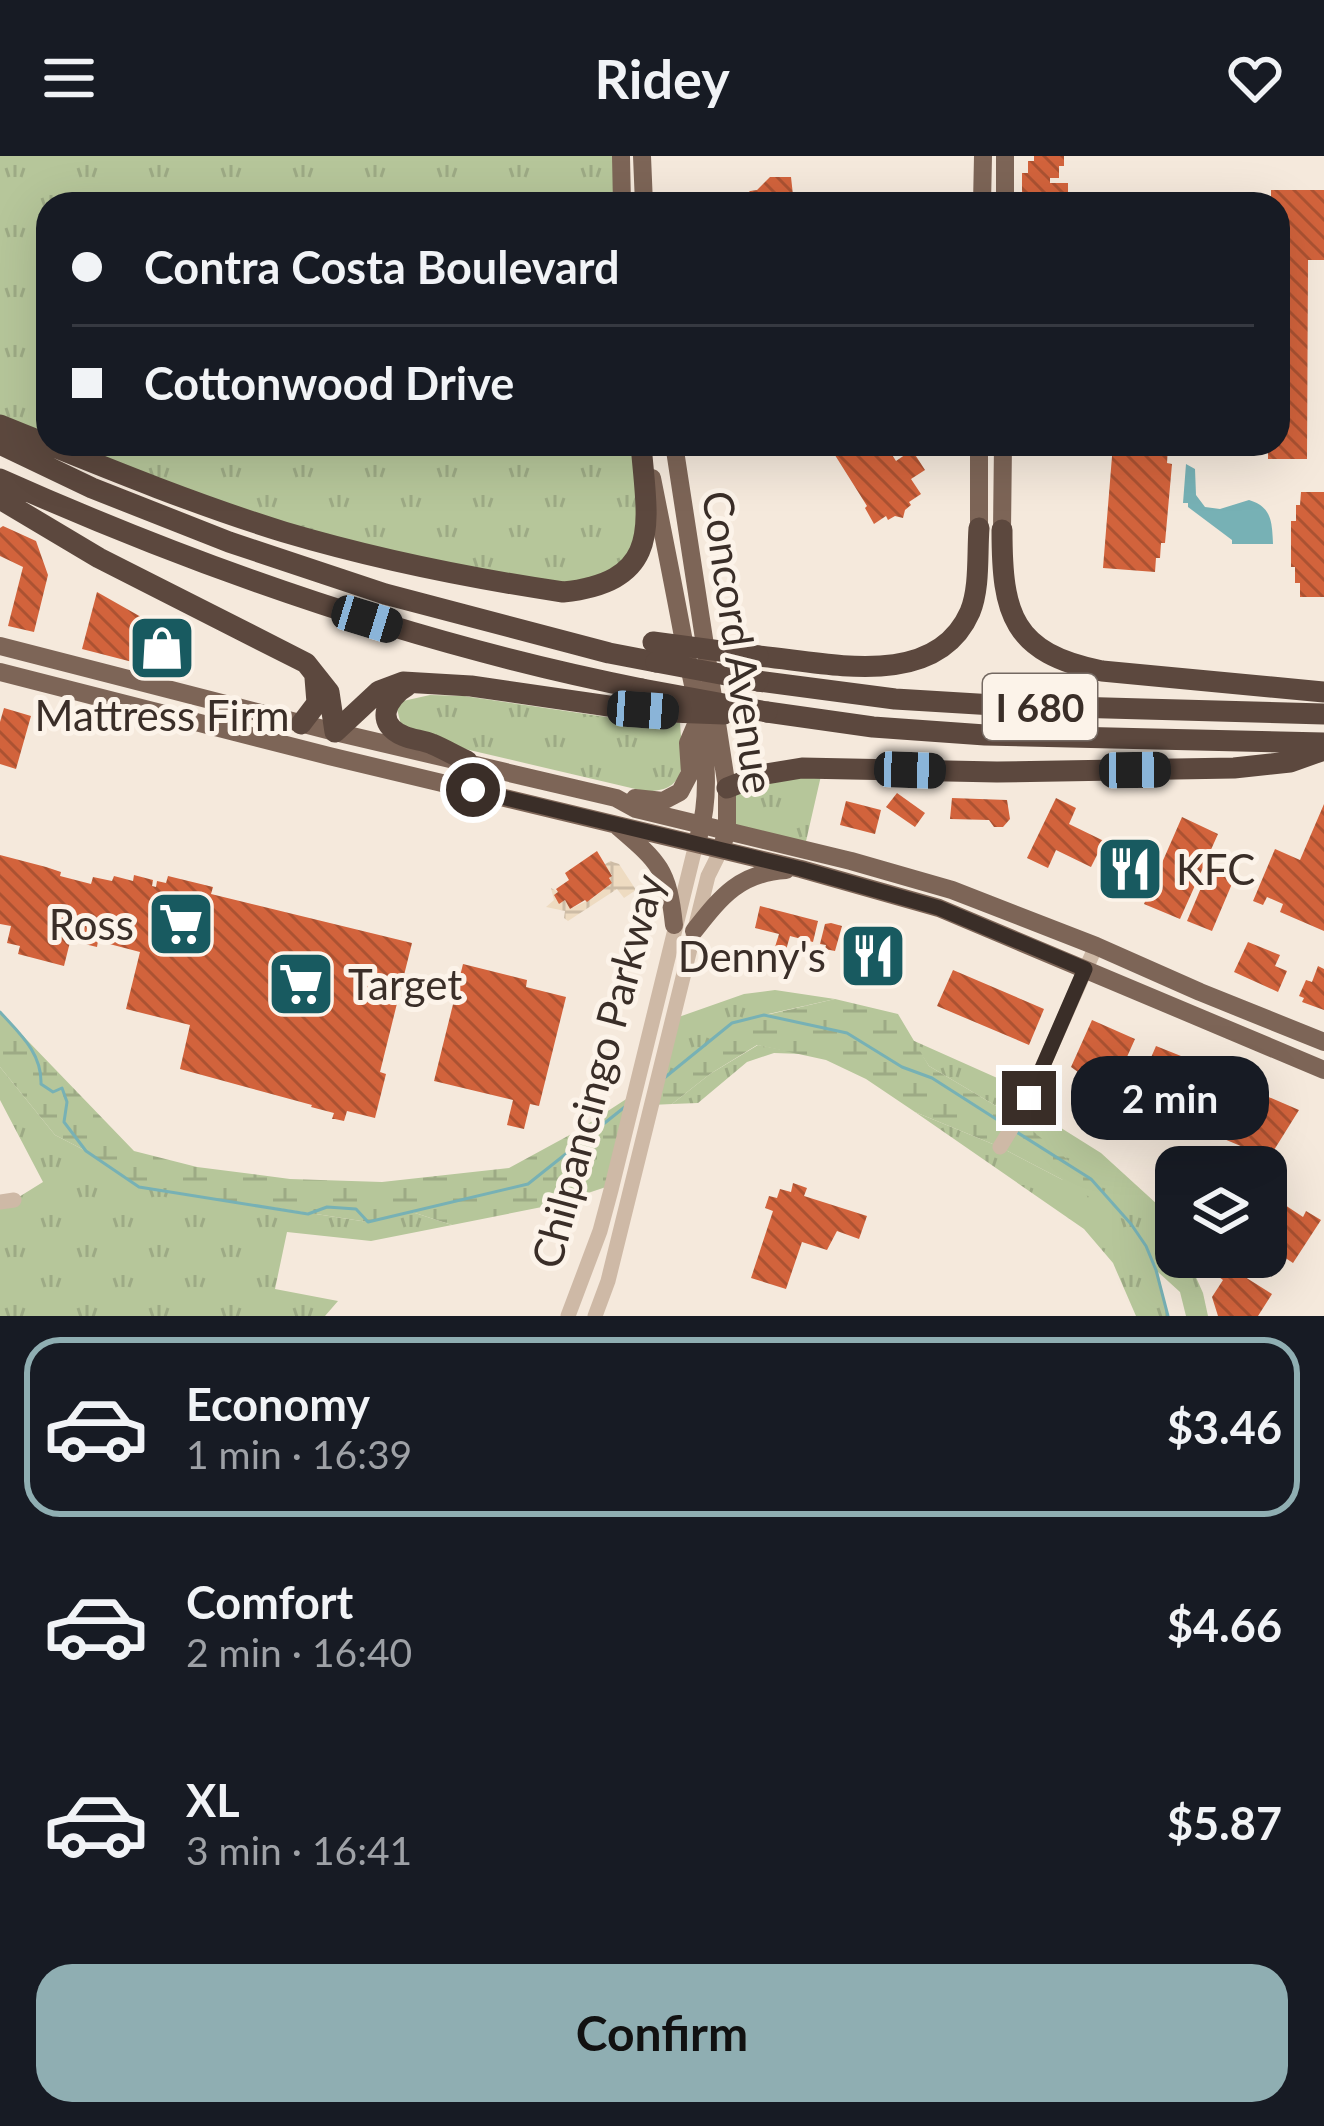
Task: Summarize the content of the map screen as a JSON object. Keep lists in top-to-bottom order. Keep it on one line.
{"streets":{"highway":["I 680"],"main road":["Concord Avenue"],"street":["Chilpancingo Parkway"]},"crossings":[["Concord Avenue","Chilpancingo Parkway"]],"places":{"shop":["Mattress Firm"],"restaurant":["KFC","Denny's"],"supermarket":["Ross","Target"]},"page":{"header":"Ridey","banner":["Contra Costa Boulevard","Cottonwood Drive"],"bubble":"2 min","list":[{"name":"Economy","note":"1 min · 16:39","value":"$3.46"},{"name":"Comfort","note":"2 min · 16:40","value":"$4.66"},{"name":"XL","note":"3 min · 16:41","value":"$5.87"}],"buttons":"Confirm"}}
